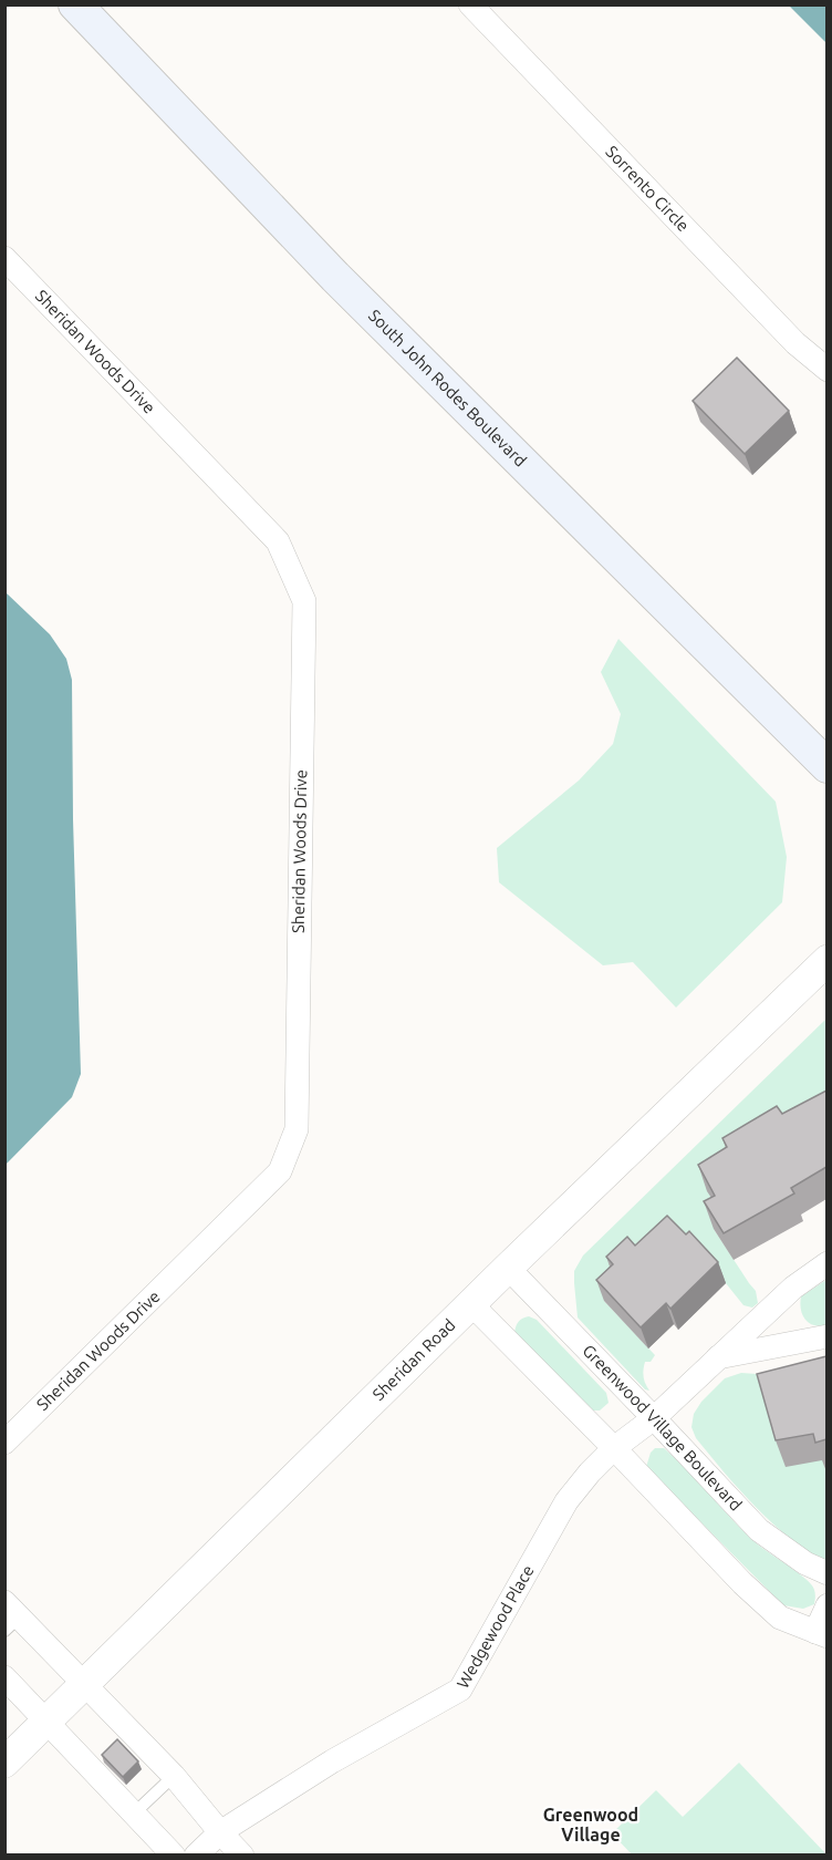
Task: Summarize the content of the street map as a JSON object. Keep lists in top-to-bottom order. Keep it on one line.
{"streets":{"main road":["South John Rodes Boulevard"],"street":["Sorrento Circle","Sheridan Woods Drive","Sheridan Road","Greenwood Village Boulevard","Wedgewood Place"]},"crossings":[["Sheridan Road","Greenwood Village Boulevard"],["Greenwood Village Boulevard","Wedgewood Place"]],"districts":["Greenwood Village"]}
